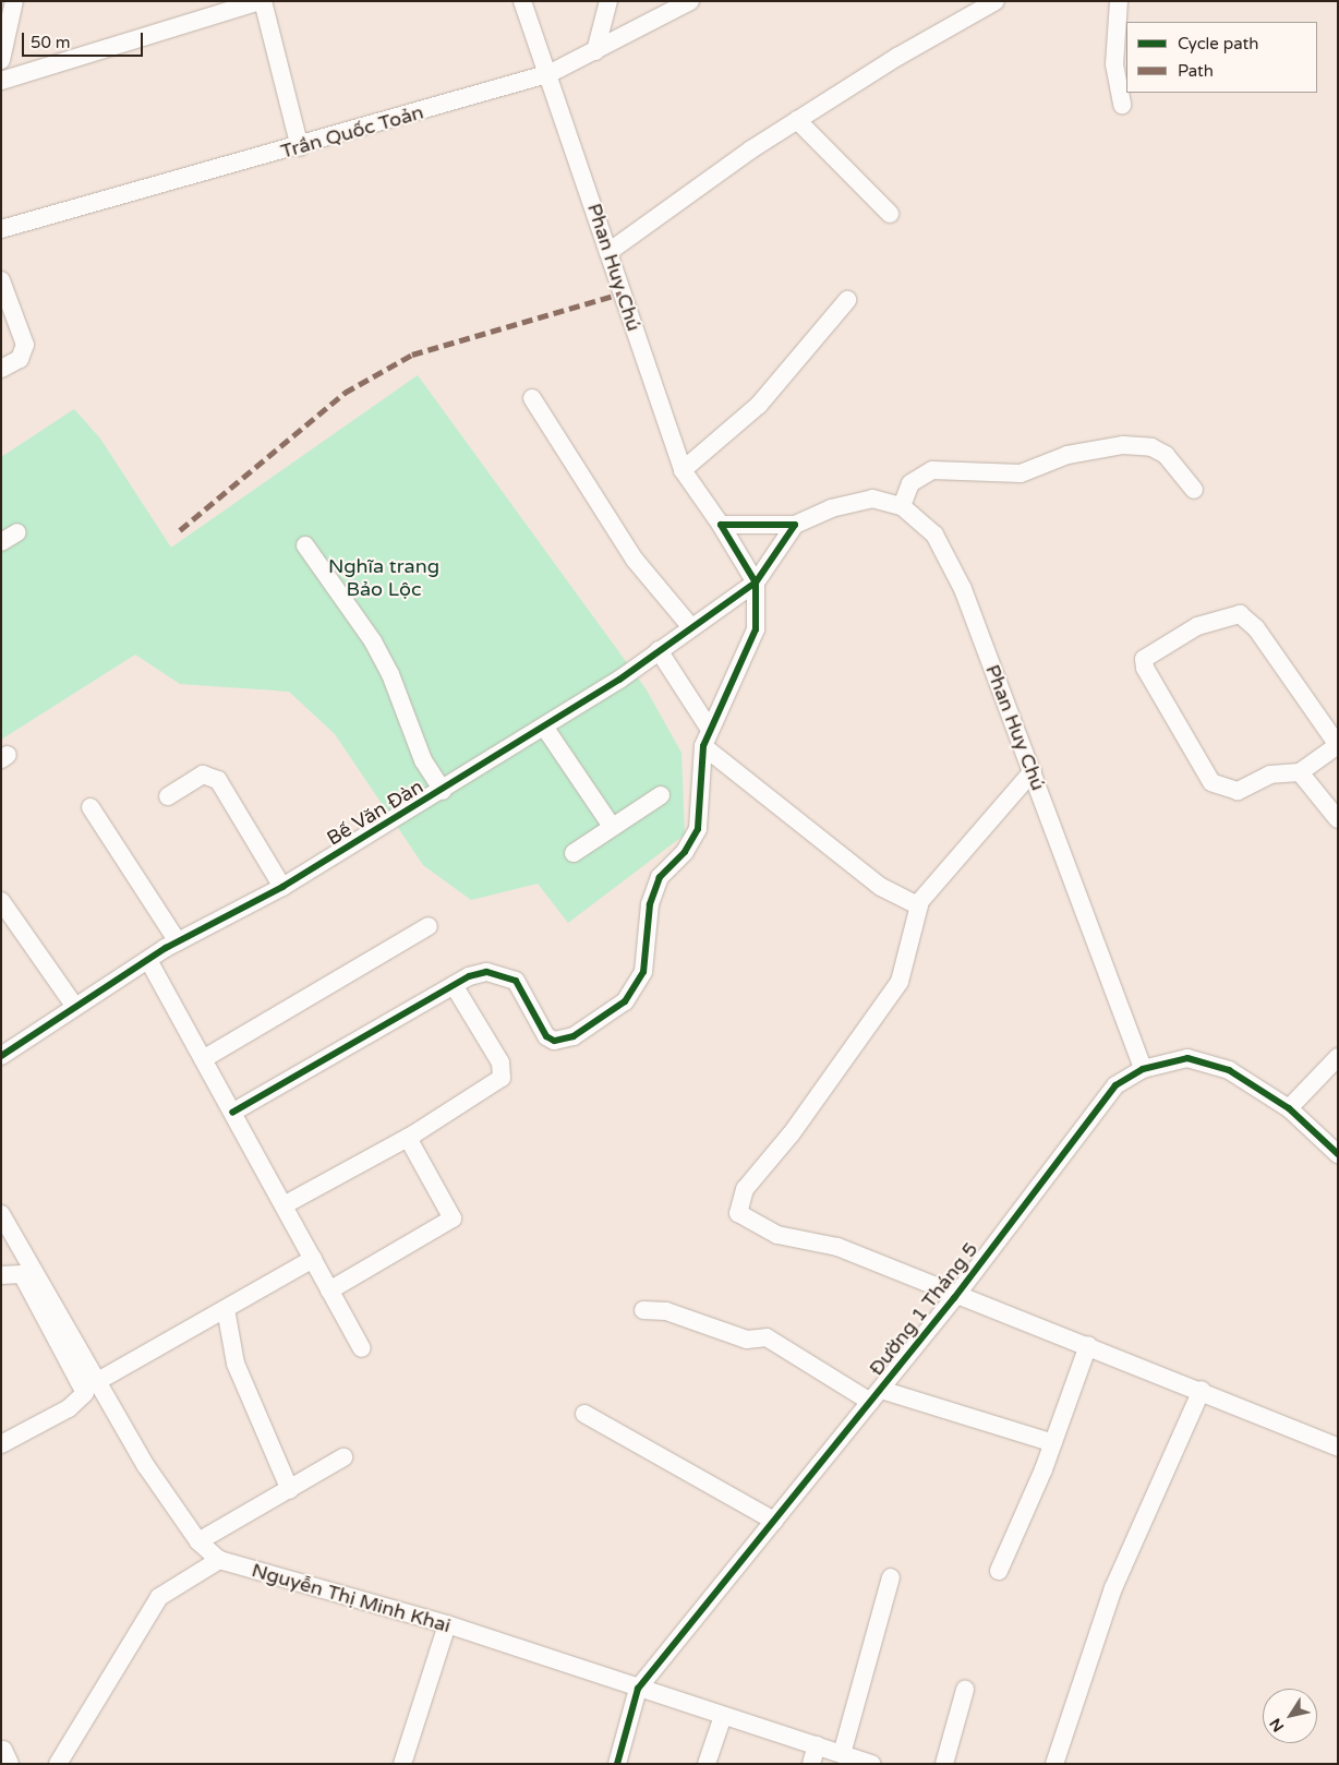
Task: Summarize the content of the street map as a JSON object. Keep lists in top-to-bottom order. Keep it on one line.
{"streets":{"street":["Trần Quốc Toản","Phan Huy Chú","Bế Văn Đàn","Đường 1 Tháng 5","Nguyễn Thị Minh Khai"]},"crossings":[["Trần Quốc Toản","Phan Huy Chú"],["Phan Huy Chú","Bế Văn Đàn"],["Phan Huy Chú","Đường 1 Tháng 5"],["Đường 1 Tháng 5","Nguyễn Thị Minh Khai"]],"parks":["Nghĩa trang Bảo Lộc"],"legend":["Cycle path","Path"],"scale_bar":"50 m","north":"bottom left"}
